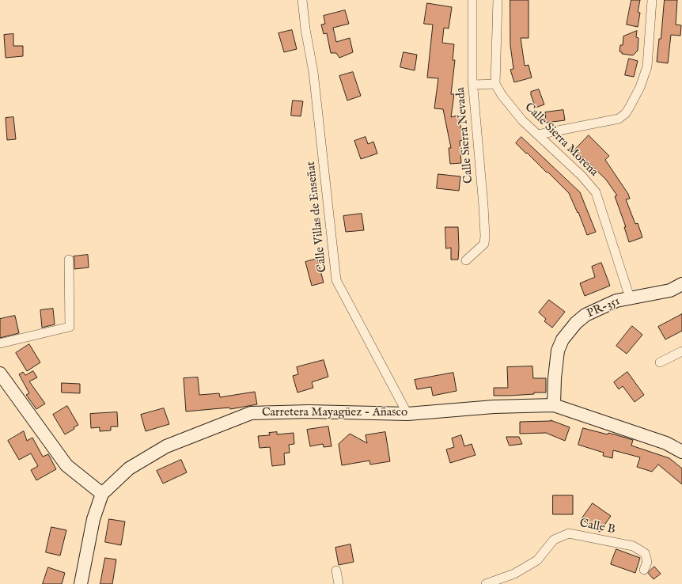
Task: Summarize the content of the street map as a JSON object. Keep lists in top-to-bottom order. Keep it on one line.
{"streets":{"main road":["PR-351","Carretera Mayagüez - Añasco"],"street":["Calle Sierra Nevada","Calle Sierra Morena","Calle Villas de Enseñat","Calle B"]},"crossings":[["Calle Sierra Morena","PR-351"],["Calle Villas de Enseñat","Carretera Mayagüez - Añasco"],["PR-351","Carretera Mayagüez - Añasco"]]}
